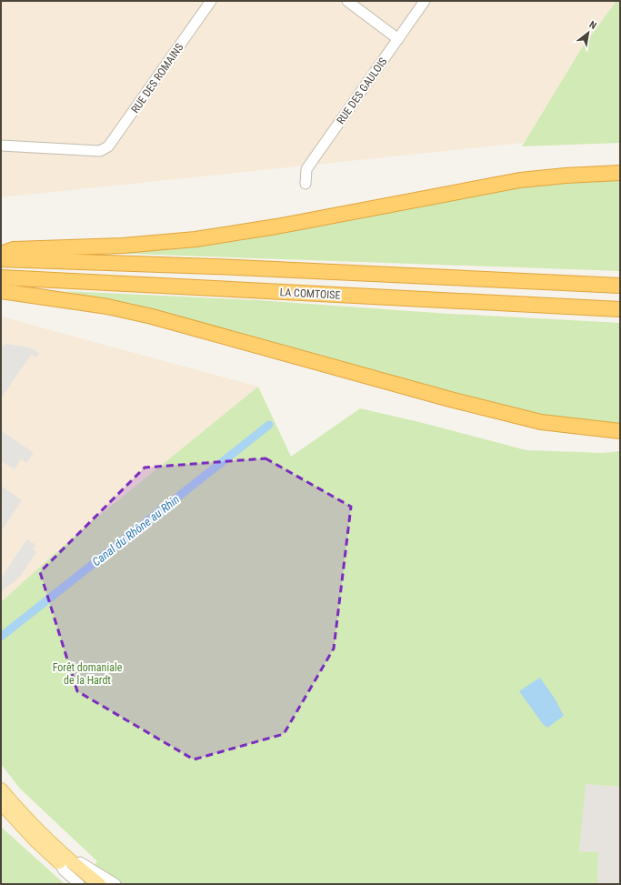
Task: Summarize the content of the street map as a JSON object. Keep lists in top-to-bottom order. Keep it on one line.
{"streets":{"highway":["LA COMTOISE"],"street":["RUE DES ROMAINS","RUE DES GAULOIS"]},"water":["Canal du Rhône au Rhin"],"parks":["Forêt domaniale de la Hardt"],"north":"top right"}
